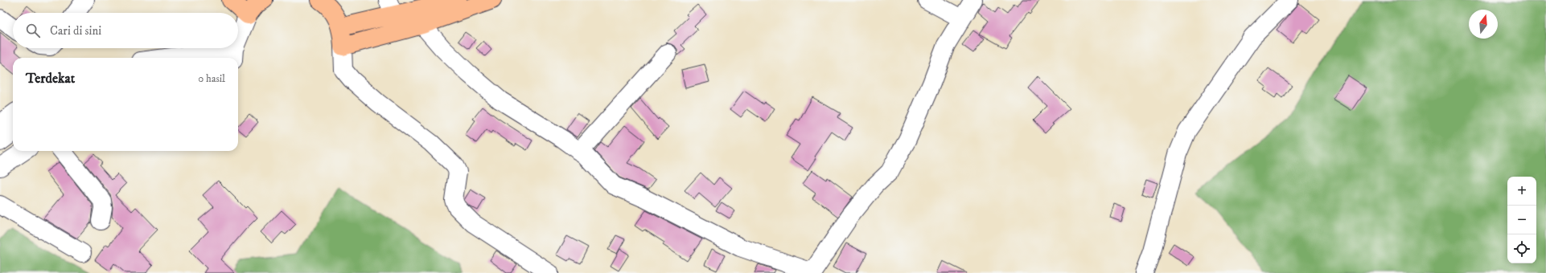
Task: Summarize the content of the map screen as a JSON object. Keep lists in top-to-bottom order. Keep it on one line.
{"north":"top","page":{"search":"Cari di sini","heading":["Terdekat","0 hasil"],"map_buttons":["+","−"]}}
